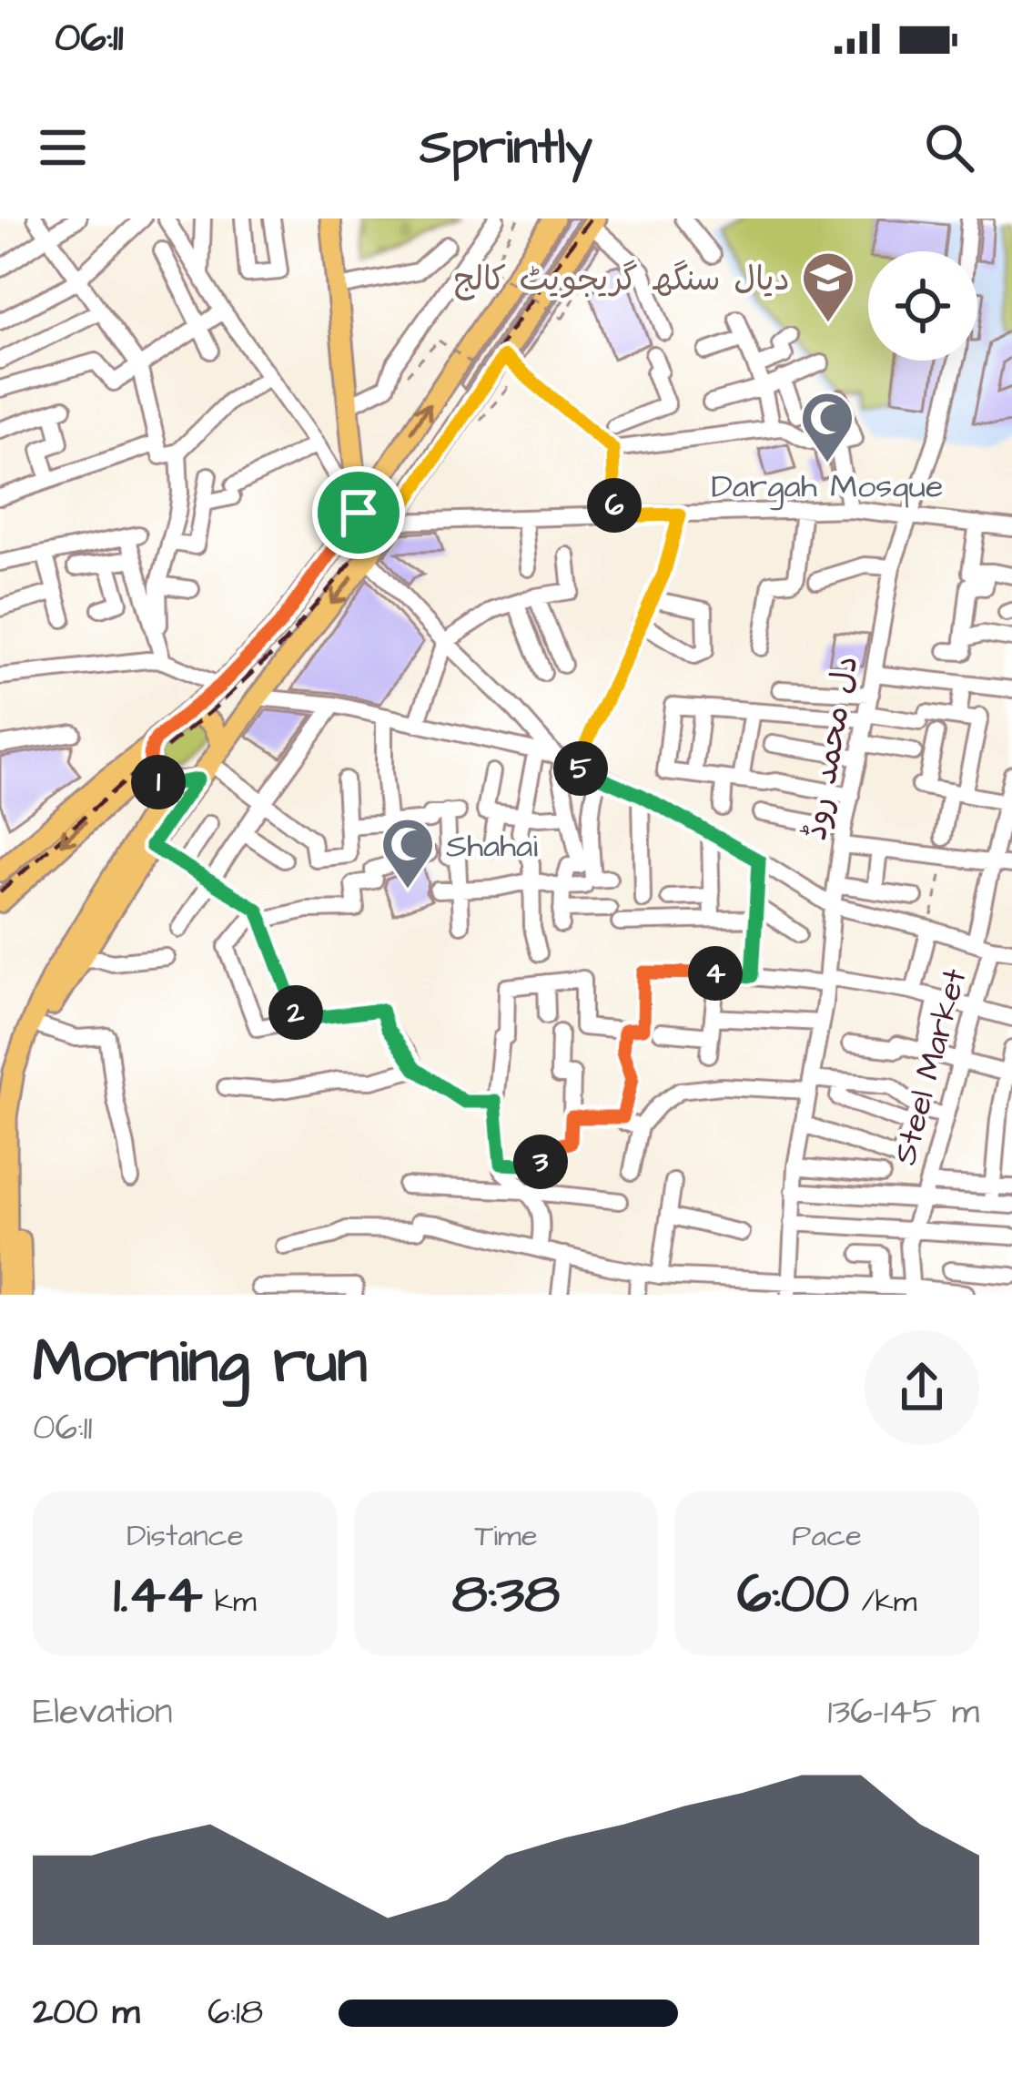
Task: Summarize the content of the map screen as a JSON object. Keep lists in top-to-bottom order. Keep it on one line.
{"streets":{"street":["دل محمد روڈ","Steel Market"]},"places":{"school or university":["دیال سنگھ گریجویٹ کالج"],"mosque":["Dargah Mosque","Shahai"]},"page":{"status":"06:11","header":"Sprintly","pins":["6","5","1","4","2","3"],"heading":["Morning run","06:11"],"stats":[["Distance","1.44 km"],["Time","8:38"],["Pace","6:00 /km"]],"chart":["Elevation","136–145 m"],"list":[{"name":"200 m","note":"6:18"}]}}
